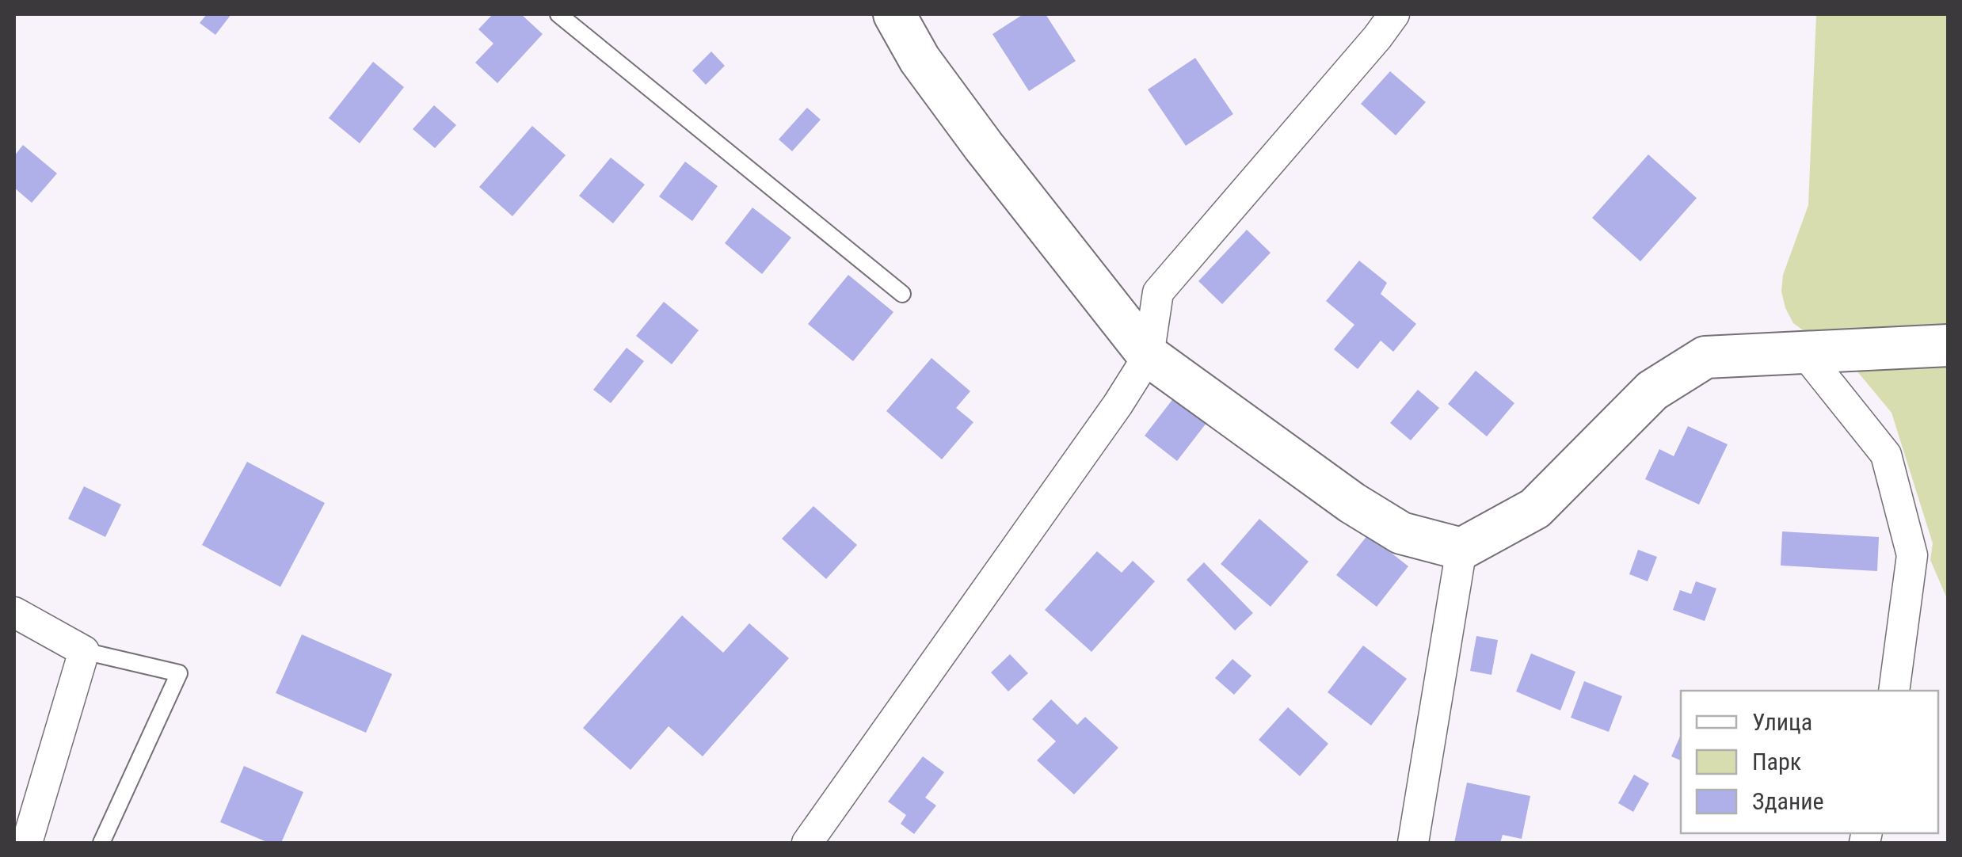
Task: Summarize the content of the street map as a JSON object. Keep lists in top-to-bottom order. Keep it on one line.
{"legend":["Улица","Парк","Здание"]}
